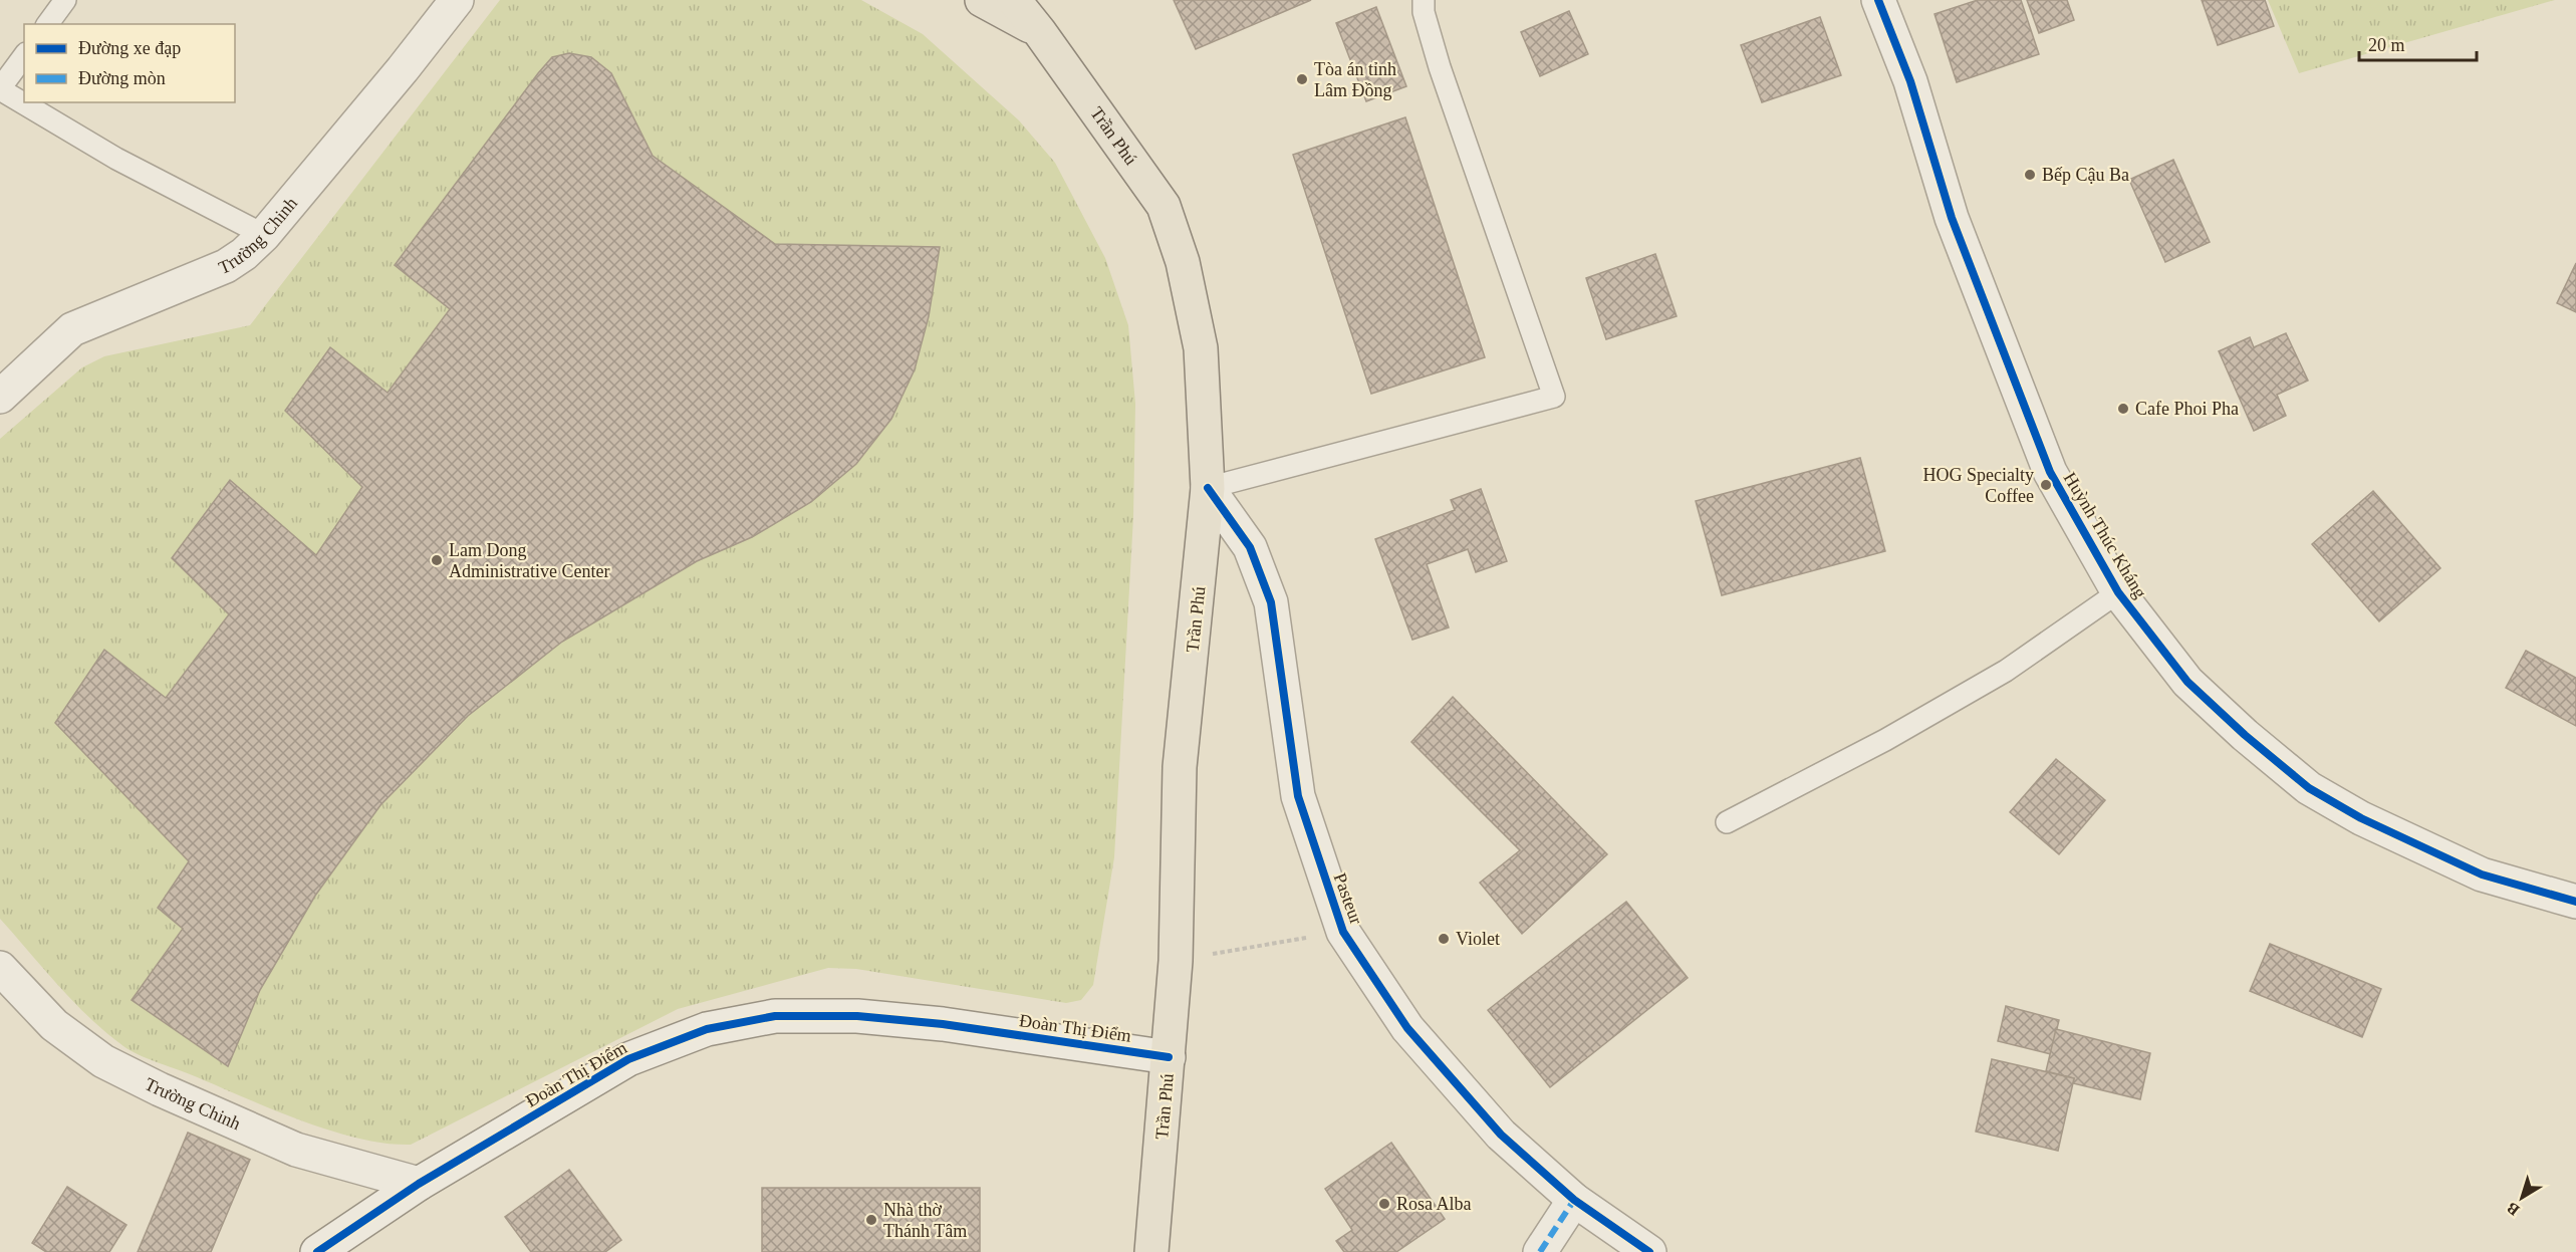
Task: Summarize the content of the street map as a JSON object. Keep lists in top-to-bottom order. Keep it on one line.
{"streets":{"main road":["Trần Phú"],"street":["Trường Chinh","Huỳnh Thúc Kháng","Pasteur","Đoàn Thị Điểm"]},"crossings":[["Trần Phú","Pasteur"],["Trần Phú","Đoàn Thị Điểm"],["Trường Chinh","Đoàn Thị Điểm"]],"places":["Tòa án tỉnh Lâm Đồng","Bếp Cậu Ba","Cafe Phoi Pha","HOG Specialty Coffee","Lam Dong Administrative Center","Violet","Rosa Alba","Nhà thờ Thánh Tâm"],"legend":["Đường xe đạp","Đường mòn"],"scale_bar":"20 m","north":"bottom left"}
